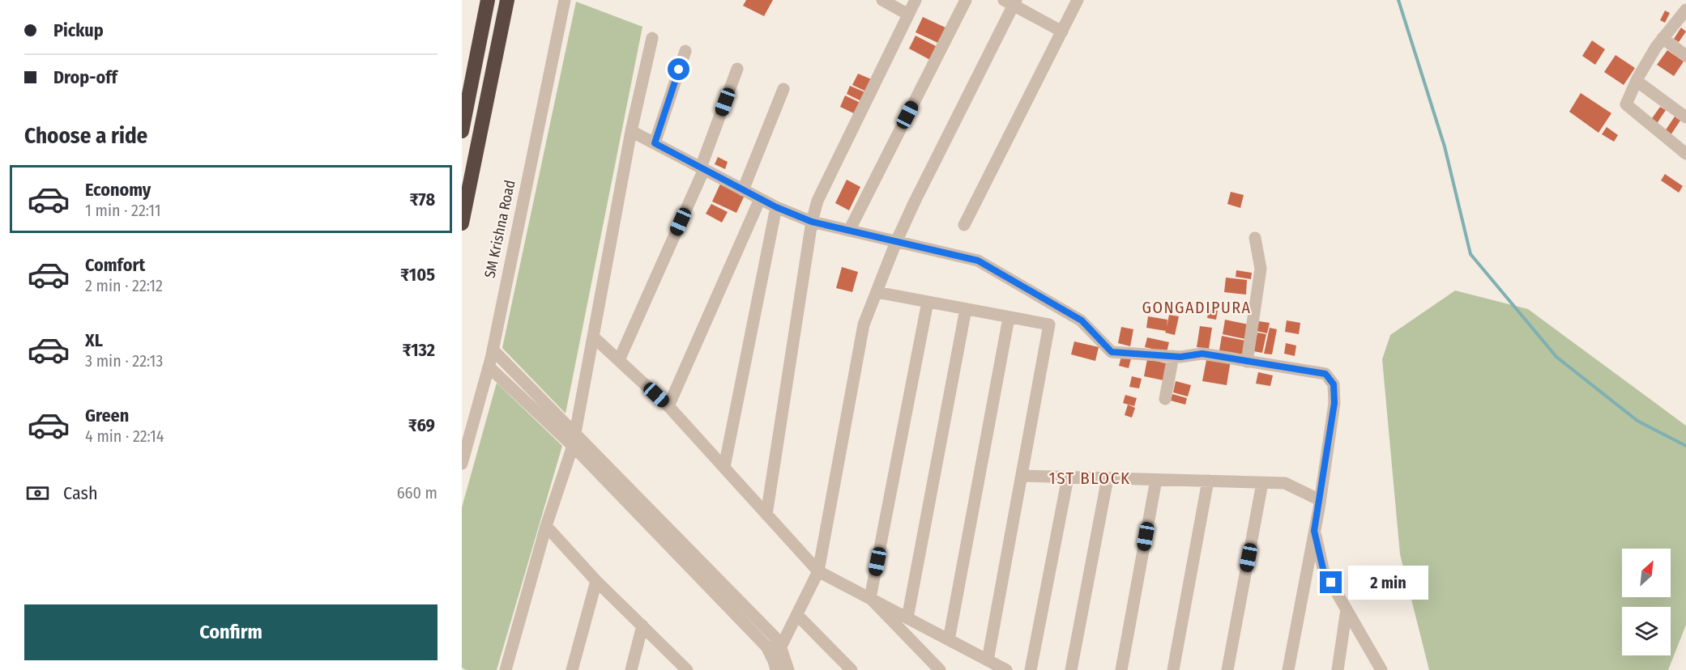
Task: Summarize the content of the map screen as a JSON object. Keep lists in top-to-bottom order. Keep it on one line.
{"streets":{"street":["SM Krishna Road"]},"districts":["GONGADIPURA","1ST BLOCK"],"north":"top right","page":{"banner":["Pickup","Drop-off"],"heading":"Choose a ride","list":[{"name":"Economy","note":"1 min · 22:11","value":"₹78"},{"name":"Comfort","note":"2 min · 22:12","value":"₹105"},{"name":"XL","note":"3 min · 22:13","value":"₹132"},{"name":"Green","note":"4 min · 22:14","value":"₹69"}],"pay":["Cash","660 m"],"bubble":"2 min","buttons":"Confirm"}}
